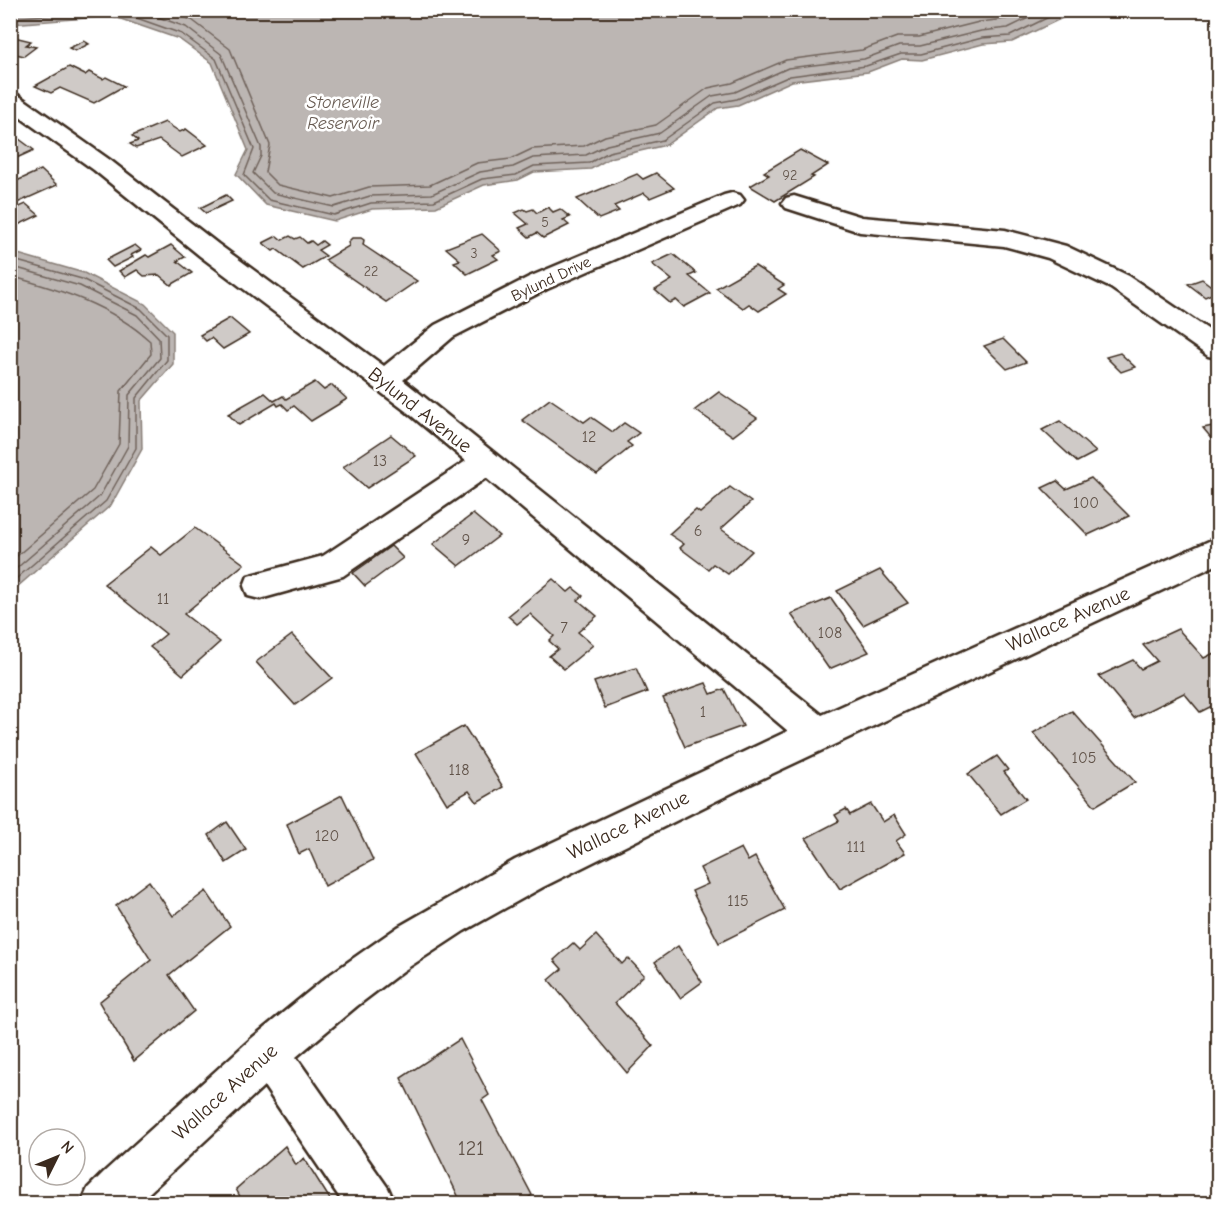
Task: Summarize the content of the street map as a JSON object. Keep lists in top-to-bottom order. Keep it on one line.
{"streets":{"street":["Bylund Drive","Bylund Avenue","Wallace Avenue"]},"crossings":[["Bylund Drive","Bylund Avenue"],["Bylund Avenue","Wallace Avenue"]],"water":["Stoneville Reservoir"],"house_numbers":["92","5","3","22","12","13","100","6","9","11","7","108","1","105","118","120","111","115","121"],"north":"top right"}
